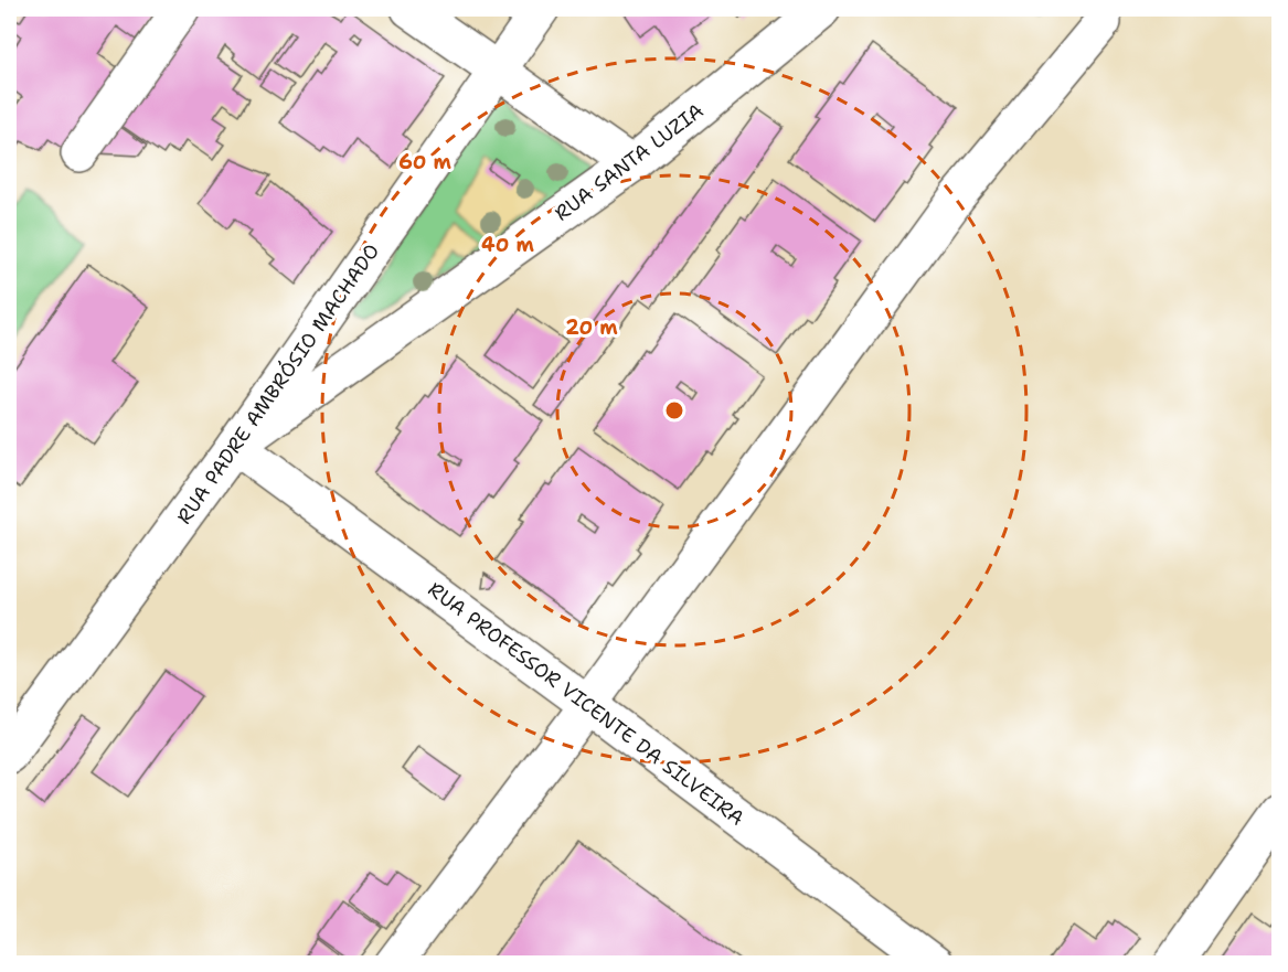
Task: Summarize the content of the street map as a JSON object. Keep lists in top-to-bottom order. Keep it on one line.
{"streets":{"street":["RUA SANTA LUZIA","RUA PADRE AMBRÓSIO MACHADO","RUA PROFESSOR VICENTE DA SILVEIRA"]},"crossings":[["RUA SANTA LUZIA","RUA PADRE AMBRÓSIO MACHADO"],["RUA SANTA LUZIA","RUA PROFESSOR VICENTE DA SILVEIRA"],["RUA PADRE AMBRÓSIO MACHADO","RUA PROFESSOR VICENTE DA SILVEIRA"]],"rings":["60 m","40 m","20 m"]}
